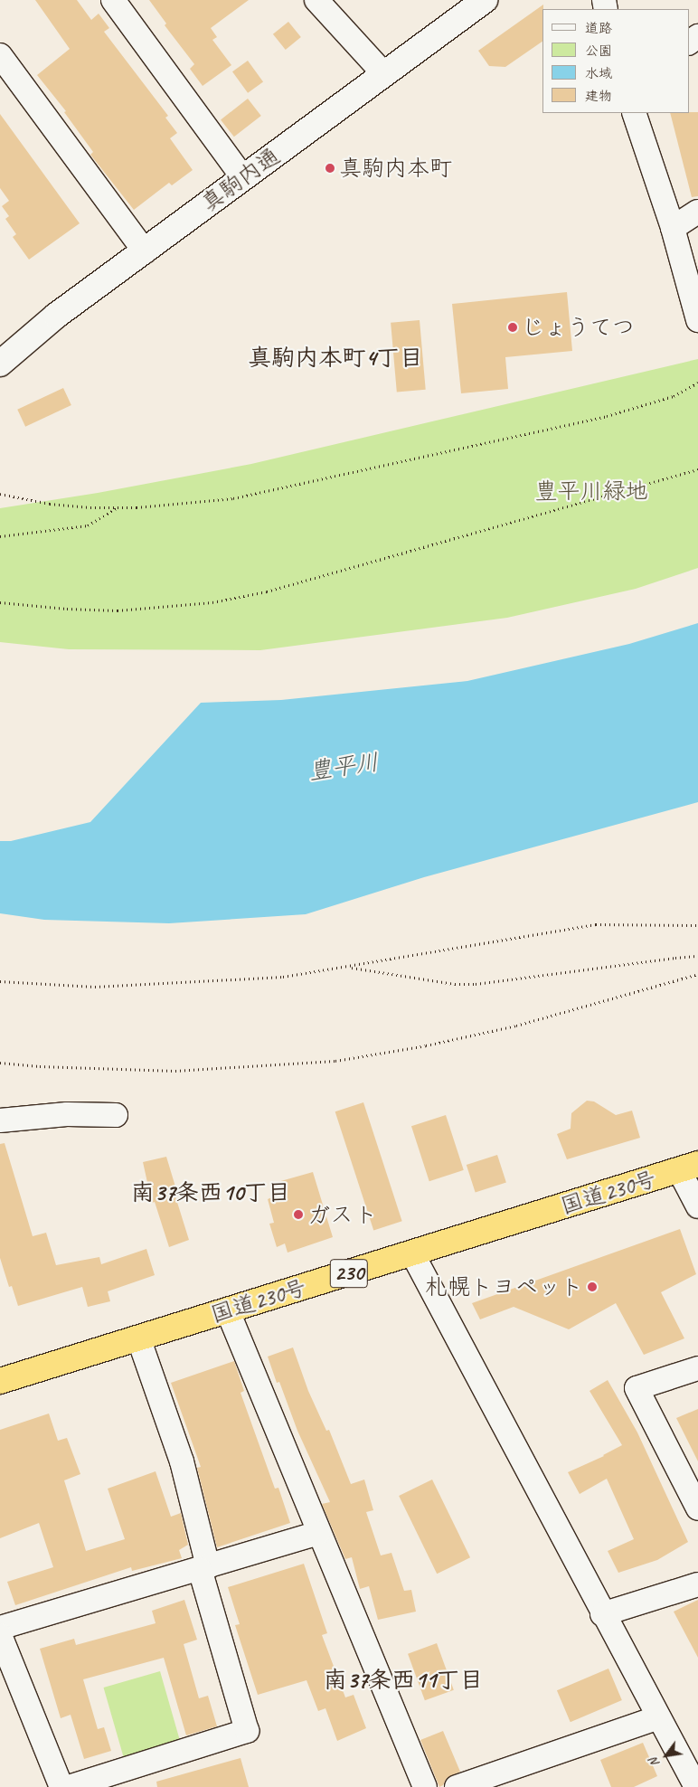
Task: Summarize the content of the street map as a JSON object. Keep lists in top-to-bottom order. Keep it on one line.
{"streets":{"highway":["国道230号","230"],"street":["真駒内通"]},"districts":["真駒内本町4丁目","南37条西10丁目","南37条西11丁目"],"water":["豊平川"],"parks":["豊平川緑地"],"places":["真駒内本町","じょうてつ","ガスト","札幌トヨペット"],"legend":["道路","公園","水域","建物"],"north":"bottom left"}
